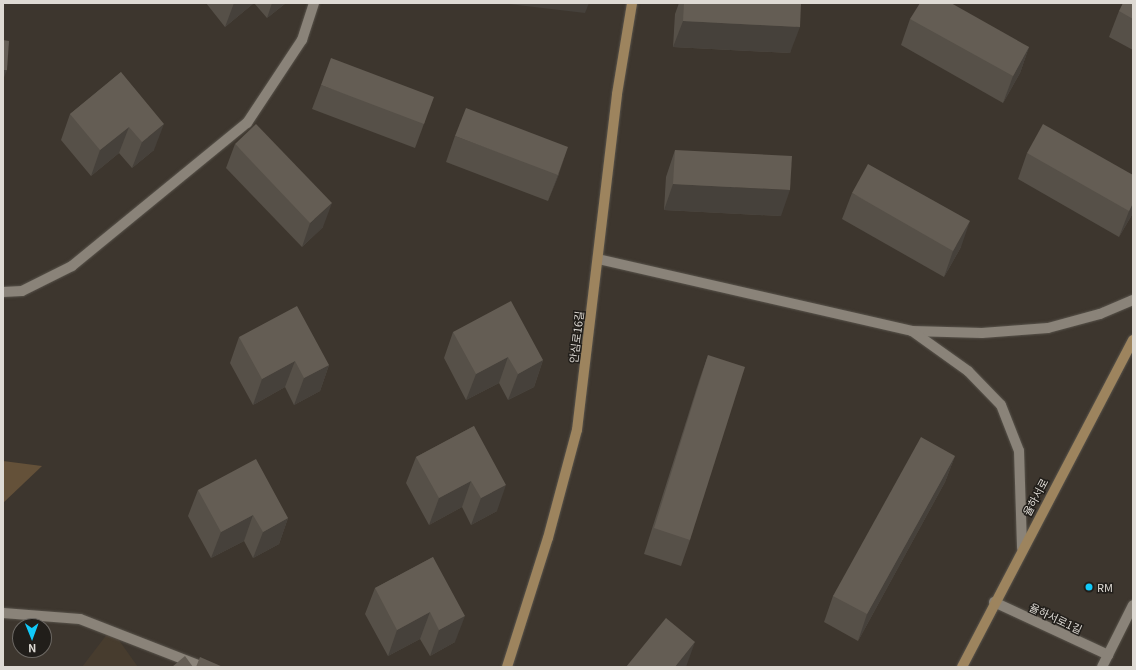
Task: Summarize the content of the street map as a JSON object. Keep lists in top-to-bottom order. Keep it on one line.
{"streets":{"main road":["안심로16길","율하서로"],"street":["율하서로1길"]},"crossings":[["율하서로","율하서로1길"]],"places":["RM"],"north":"bottom"}
